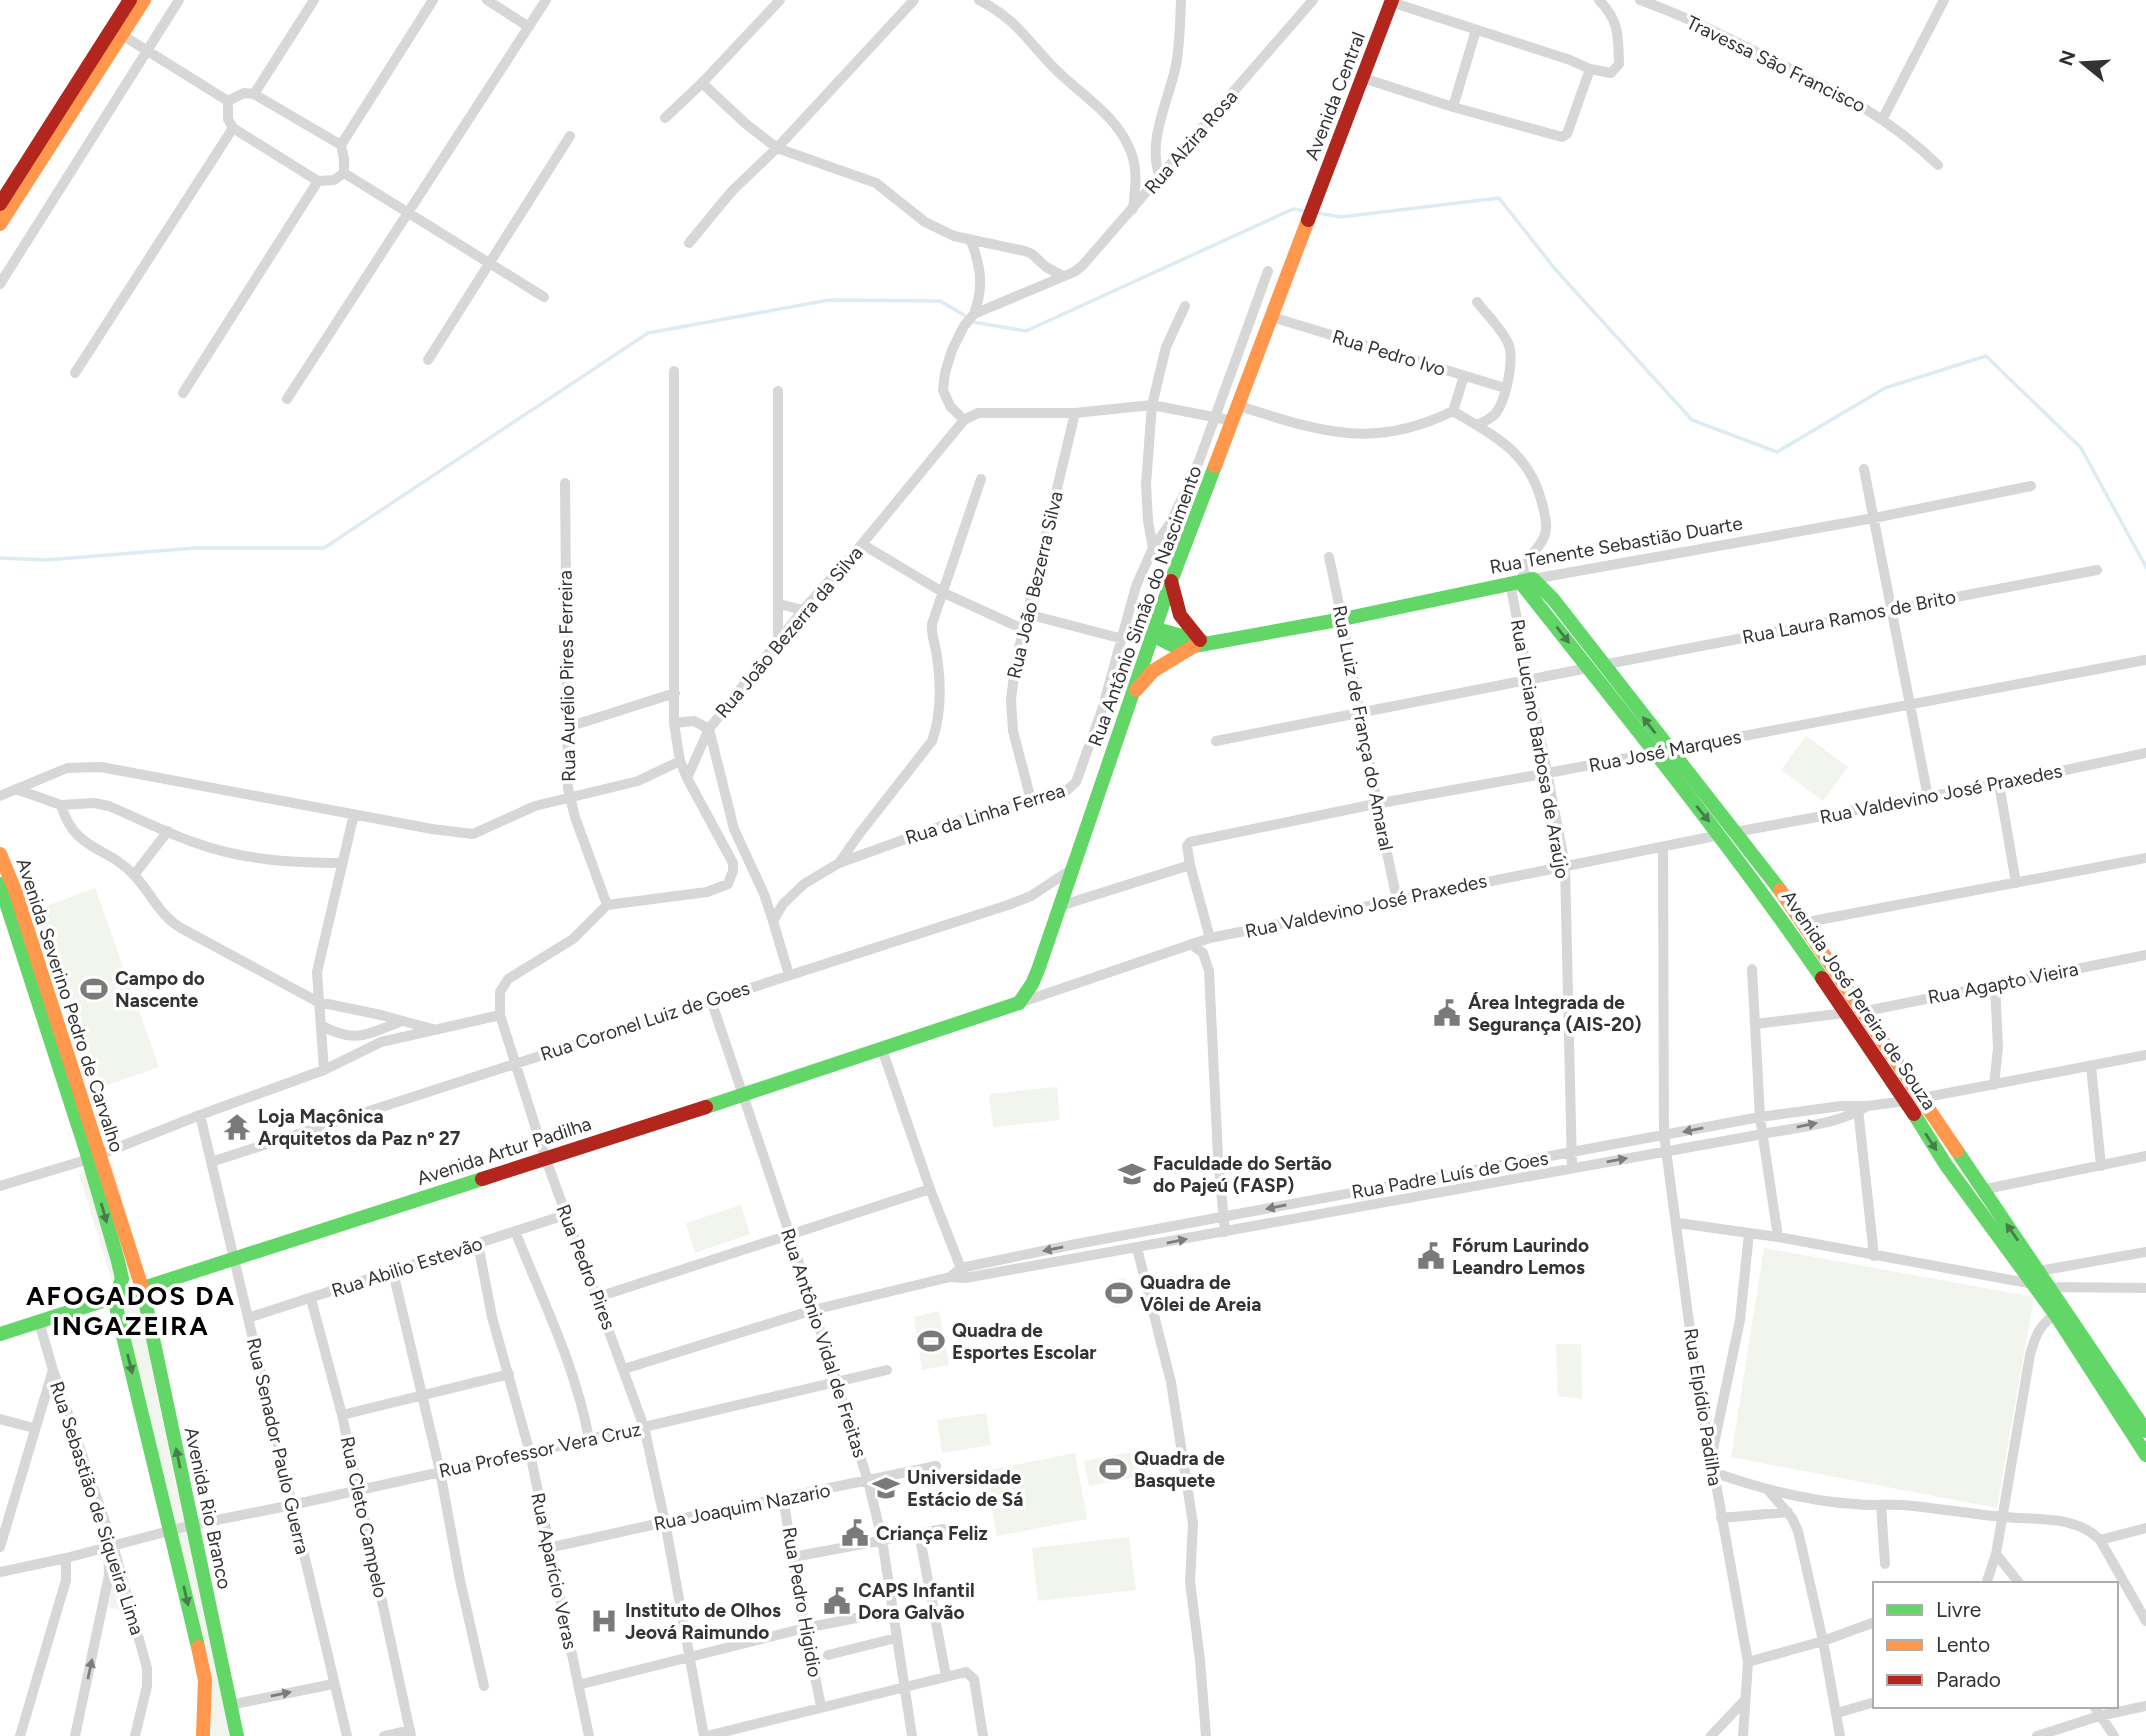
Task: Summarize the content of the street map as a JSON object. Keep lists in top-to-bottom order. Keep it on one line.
{"streets":{"main road":["Avenida Central","Rua Tenente Sebastião Duarte","Rua Antônio Simão do Nascimento","Avenida José Pereira de Souza","Avenida Severino Pedro de Carvalho","Avenida Artur Padilha","Avenida Rio Branco"],"street":["Travessa São Francisco","Rua Alzira Rosa","Rua Pedro Ivo","Rua João Bezerra Silva","Rua Laura Ramos de Brito","Rua João Bezerra da Silva","Rua Aurélio Pires Ferreira","Rua Luiz de França do Amaral","Rua Luciano Barbosa de Araújo","Rua José Marques","Rua Valdevino José Praxedes","Rua da Linha Ferrea","Rua Agapto Vieira","Rua Coronel Luiz de Goes","Rua Padre Luís de Goes","Rua Abilio Estevão","Rua Pedro Pires","Rua Antônio Vidal de Freitas","Rua Elpídio Padilha","Rua Senador Paulo Guerra","Rua Professor Vera Cruz","Rua Joaquim Nazario","Rua Sebastião de Siqueira Lima","Rua Cleto Campelo","Rua Aparício Veras","Rua Pedro Higidio"]},"crossings":[["Avenida Central","Rua Antônio Simão do Nascimento"],["Rua Pedro Ivo","Rua Antônio Simão do Nascimento"],["Rua Tenente Sebastião Duarte","Rua Antônio Simão do Nascimento"],["Rua Tenente Sebastião Duarte","Rua Luiz de França do Amaral"],["Rua Tenente Sebastião Duarte","Rua Luciano Barbosa de Araújo"],["Rua Tenente Sebastião Duarte","Avenida José Pereira de Souza"],["Rua João Bezerra Silva","Rua João Bezerra da Silva"],["Rua João Bezerra Silva","Rua da Linha Ferrea"],["Rua Antônio Simão do Nascimento","Rua Valdevino José Praxedes"],["Rua Antônio Simão do Nascimento","Rua Coronel Luiz de Goes"],["Rua Antônio Simão do Nascimento","Avenida Artur Padilha"],["Rua Laura Ramos de Brito","Rua Luiz de França do Amaral"],["Rua Laura Ramos de Brito","Rua Luciano Barbosa de Araújo"],["Rua Laura Ramos de Brito","Avenida José Pereira de Souza"],["Rua Luiz de França do Amaral","Rua José Marques"],["Rua Luiz de França do Amaral","Rua Valdevino José Praxedes"],["Rua Luciano Barbosa de Araújo","Rua José Marques"],["Rua Luciano Barbosa de Araújo","Rua Valdevino José Praxedes"],["Rua Luciano Barbosa de Araújo","Avenida José Pereira de Souza"],["Rua Luciano Barbosa de Araújo","Rua Padre Luís de Goes"],["Rua José Marques","Avenida José Pereira de Souza"],["Rua Valdevino José Praxedes","Avenida José Pereira de Souza"],["Rua Valdevino José Praxedes","Avenida Artur Padilha"],["Rua Valdevino José Praxedes","Rua Elpídio Padilha"],["Rua Agapto Vieira","Avenida José Pereira de Souza"],["Avenida Severino Pedro de Carvalho","Avenida Artur Padilha"],["Avenida Severino Pedro de Carvalho","Avenida Rio Branco"],["Rua Coronel Luiz de Goes","Rua Pedro Pires"],["Rua Coronel Luiz de Goes","Rua Antônio Vidal de Freitas"],["Rua Coronel Luiz de Goes","Rua Senador Paulo Guerra"],["Avenida Artur Padilha","Rua Pedro Pires"],["Avenida Artur Padilha","Rua Antônio Vidal de Freitas"],["Avenida Artur Padilha","Rua Senador Paulo Guerra"],["Avenida Artur Padilha","Rua Sebastião de Siqueira Lima"],["Avenida Artur Padilha","Avenida Rio Branco"],["Rua Padre Luís de Goes","Rua Elpídio Padilha"],["Rua Abilio Estevão","Rua Pedro Pires"],["Rua Abilio Estevão","Rua Senador Paulo Guerra"],["Rua Abilio Estevão","Rua Cleto Campelo"],["Rua Abilio Estevão","Rua Aparício Veras"],["Rua Pedro Pires","Rua Professor Vera Cruz"],["Rua Pedro Pires","Rua Joaquim Nazario"],["Rua Antônio Vidal de Freitas","Rua Professor Vera Cruz"],["Rua Antônio Vidal de Freitas","Rua Joaquim Nazario"],["Rua Senador Paulo Guerra","Rua Professor Vera Cruz"],["Rua Professor Vera Cruz","Rua Sebastião de Siqueira Lima"],["Rua Professor Vera Cruz","Avenida Rio Branco"],["Rua Professor Vera Cruz","Rua Cleto Campelo"],["Rua Professor Vera Cruz","Rua Aparício Veras"],["Rua Joaquim Nazario","Rua Aparício Veras"],["Rua Joaquim Nazario","Rua Pedro Higidio"]],"districts":["AFOGADOS DA INGAZEIRA"],"places":{"sports":["Campo do Nascente","Quadra de Vôlei de Areia","Quadra de Esportes Escolar","Quadra de Basquete"],"public building":["Área Integrada de Segurança (AIS-20)","Fórum Laurindo Leandro Lemos","Criança Feliz","CAPS Infantil Dora Galvão"],"temple":["Loja Maçônica Arquitetos da Paz nº 27"],"school or university":["Faculdade do Sertão do Pajeú (FASP)","Universidade Estácio de Sá"],"hospital":["Instituto de Olhos Jeová Raimundo"]},"legend":["Livre","Lento","Parado"],"north":"left"}
